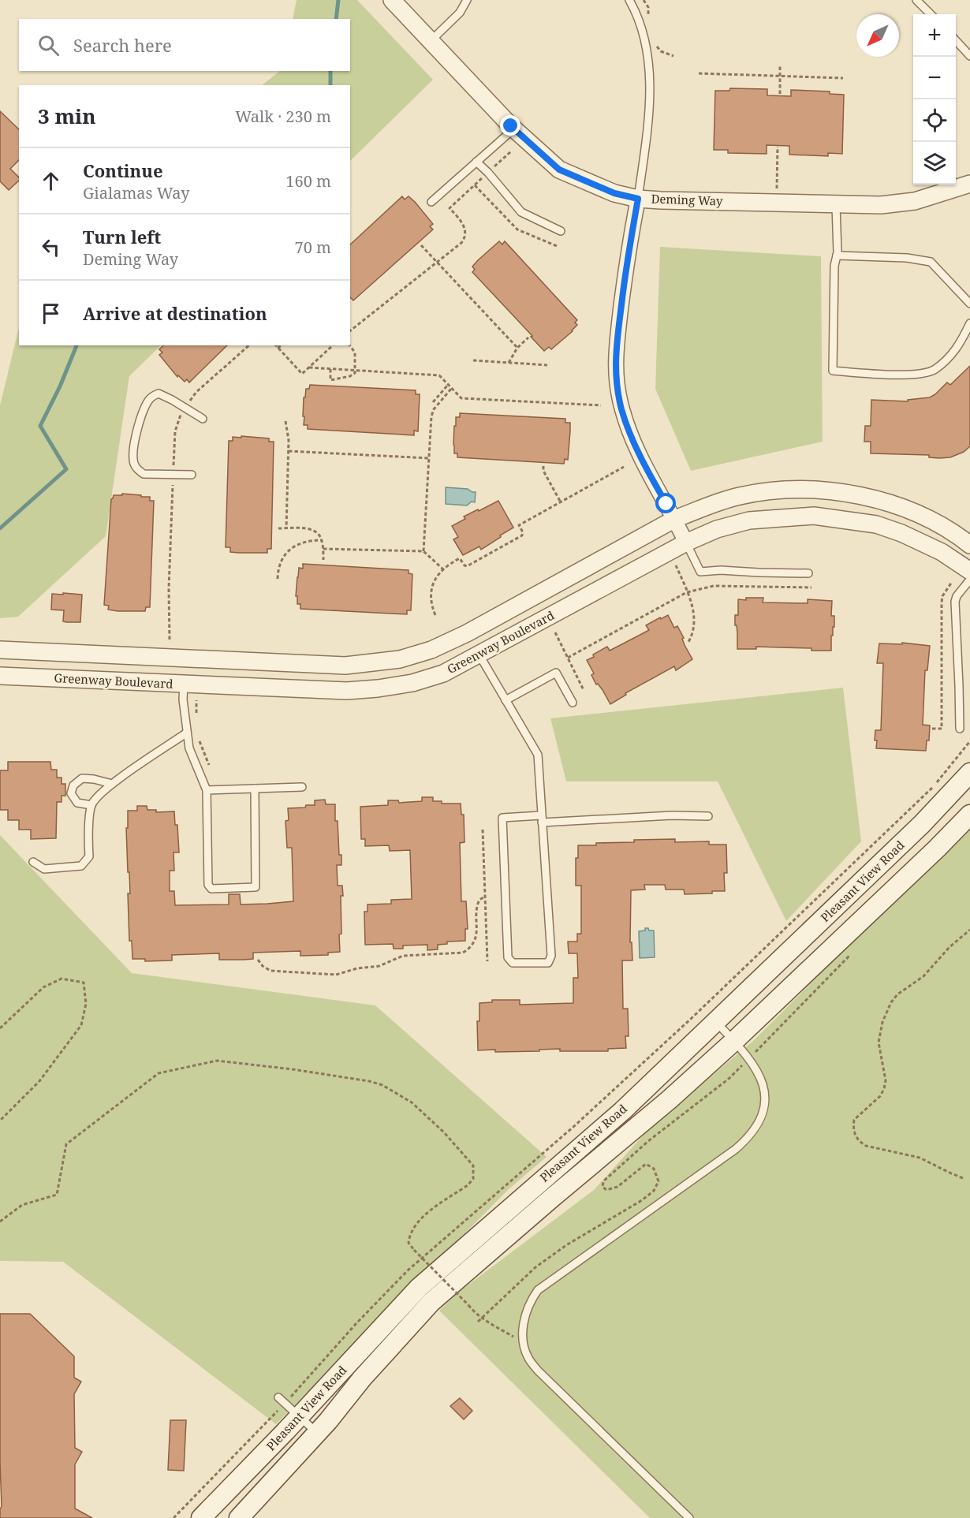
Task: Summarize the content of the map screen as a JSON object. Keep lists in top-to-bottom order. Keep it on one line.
{"streets":{"main road":["Pleasant View Road"],"street":["Deming Way","Greenway Boulevard"]},"north":"bottom left","page":{"map_buttons":["+","−"],"search":"Search here","heading":["3 min","Walk · 230 m"],"list":[["Continue","Gialamas Way","160 m"],["Turn left","Deming Way","70 m"],"Arrive at destination"]}}
